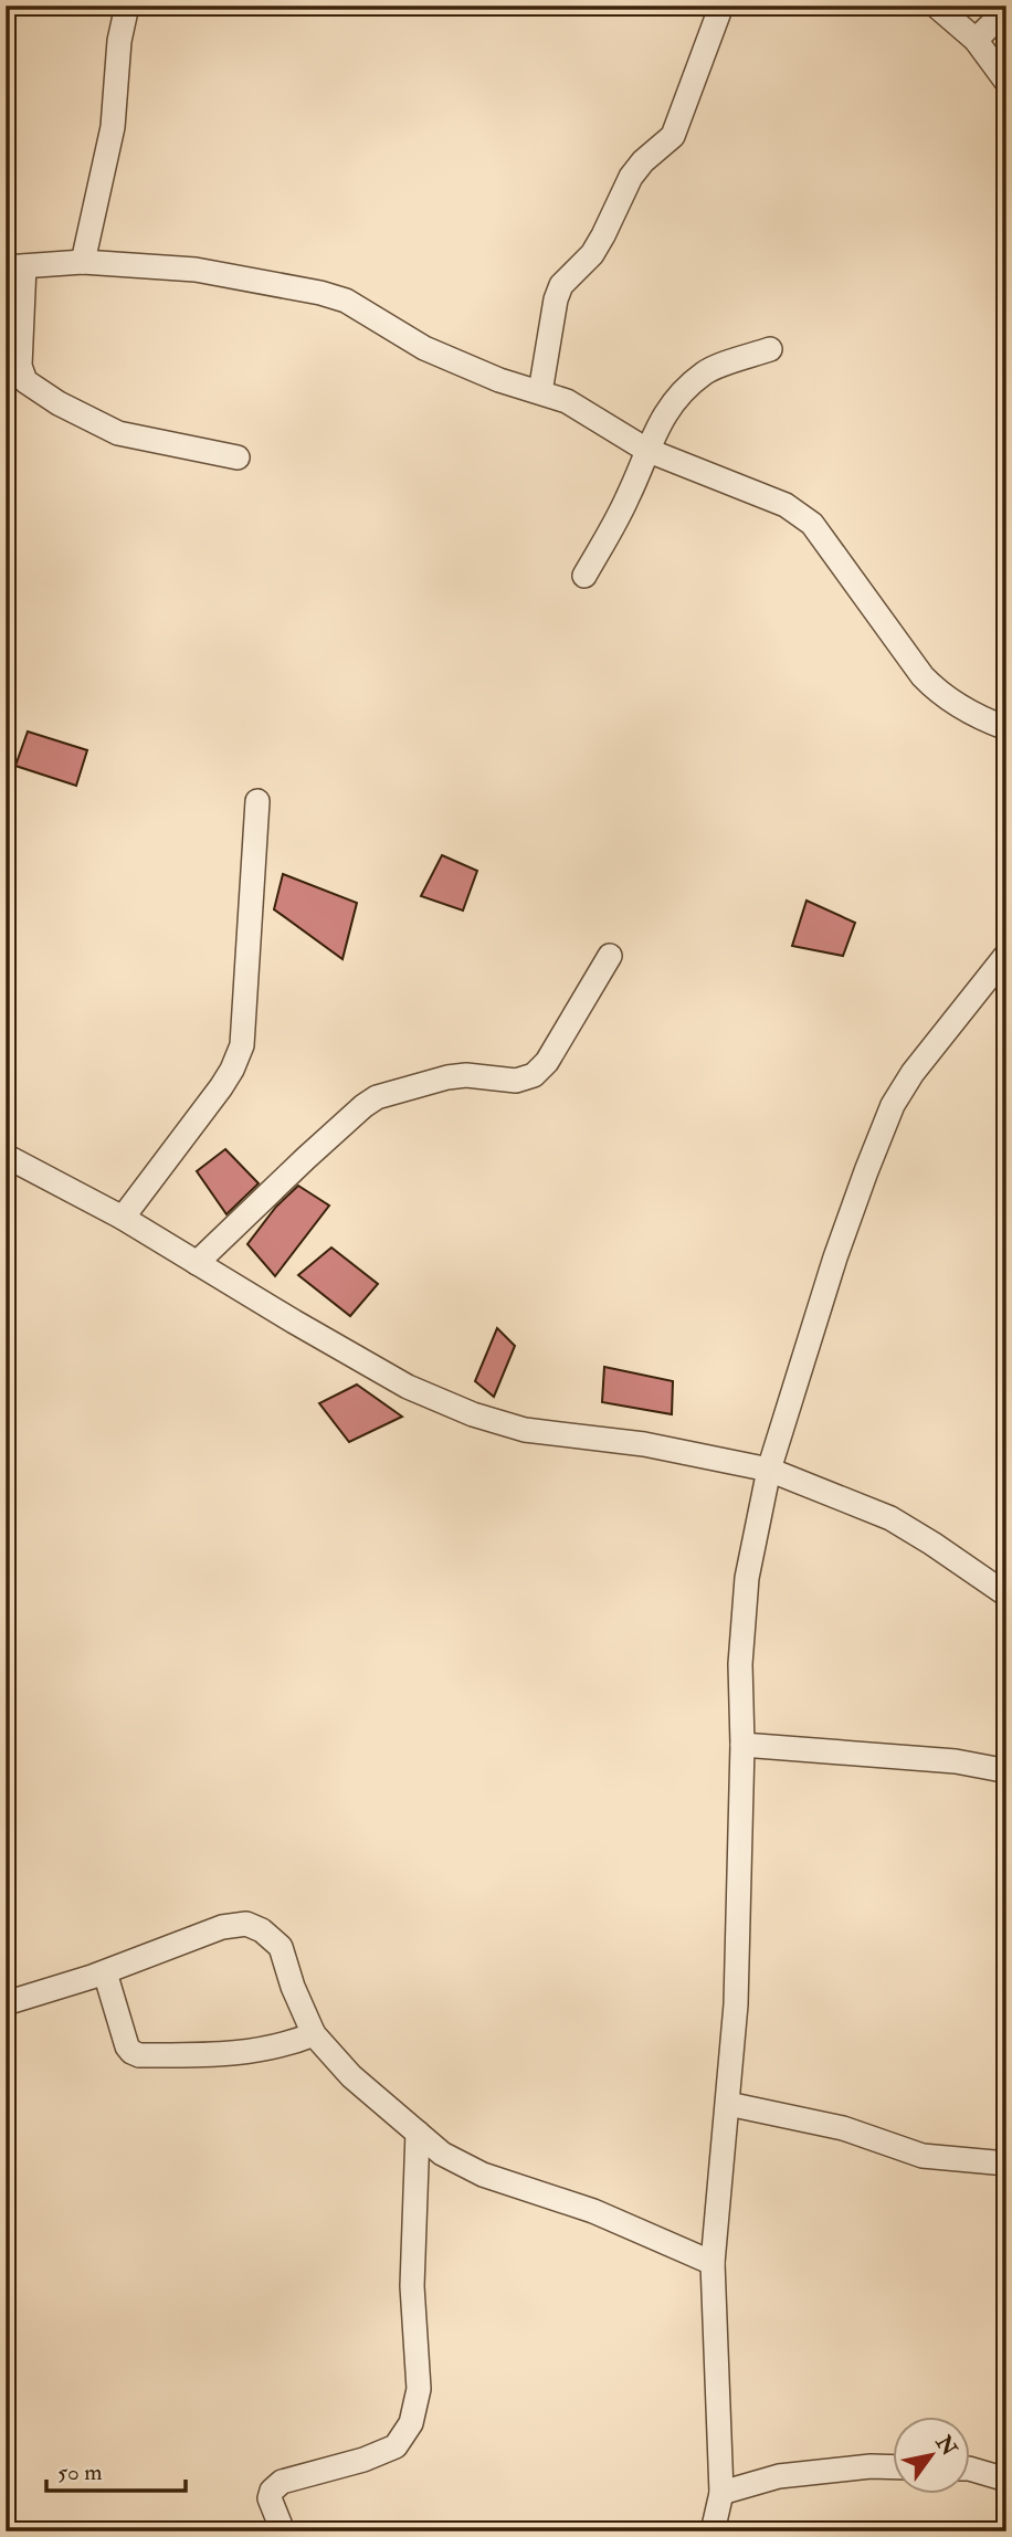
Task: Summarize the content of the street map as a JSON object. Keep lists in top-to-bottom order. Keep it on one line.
{"scale_bar":"50 m","north":"top right"}
